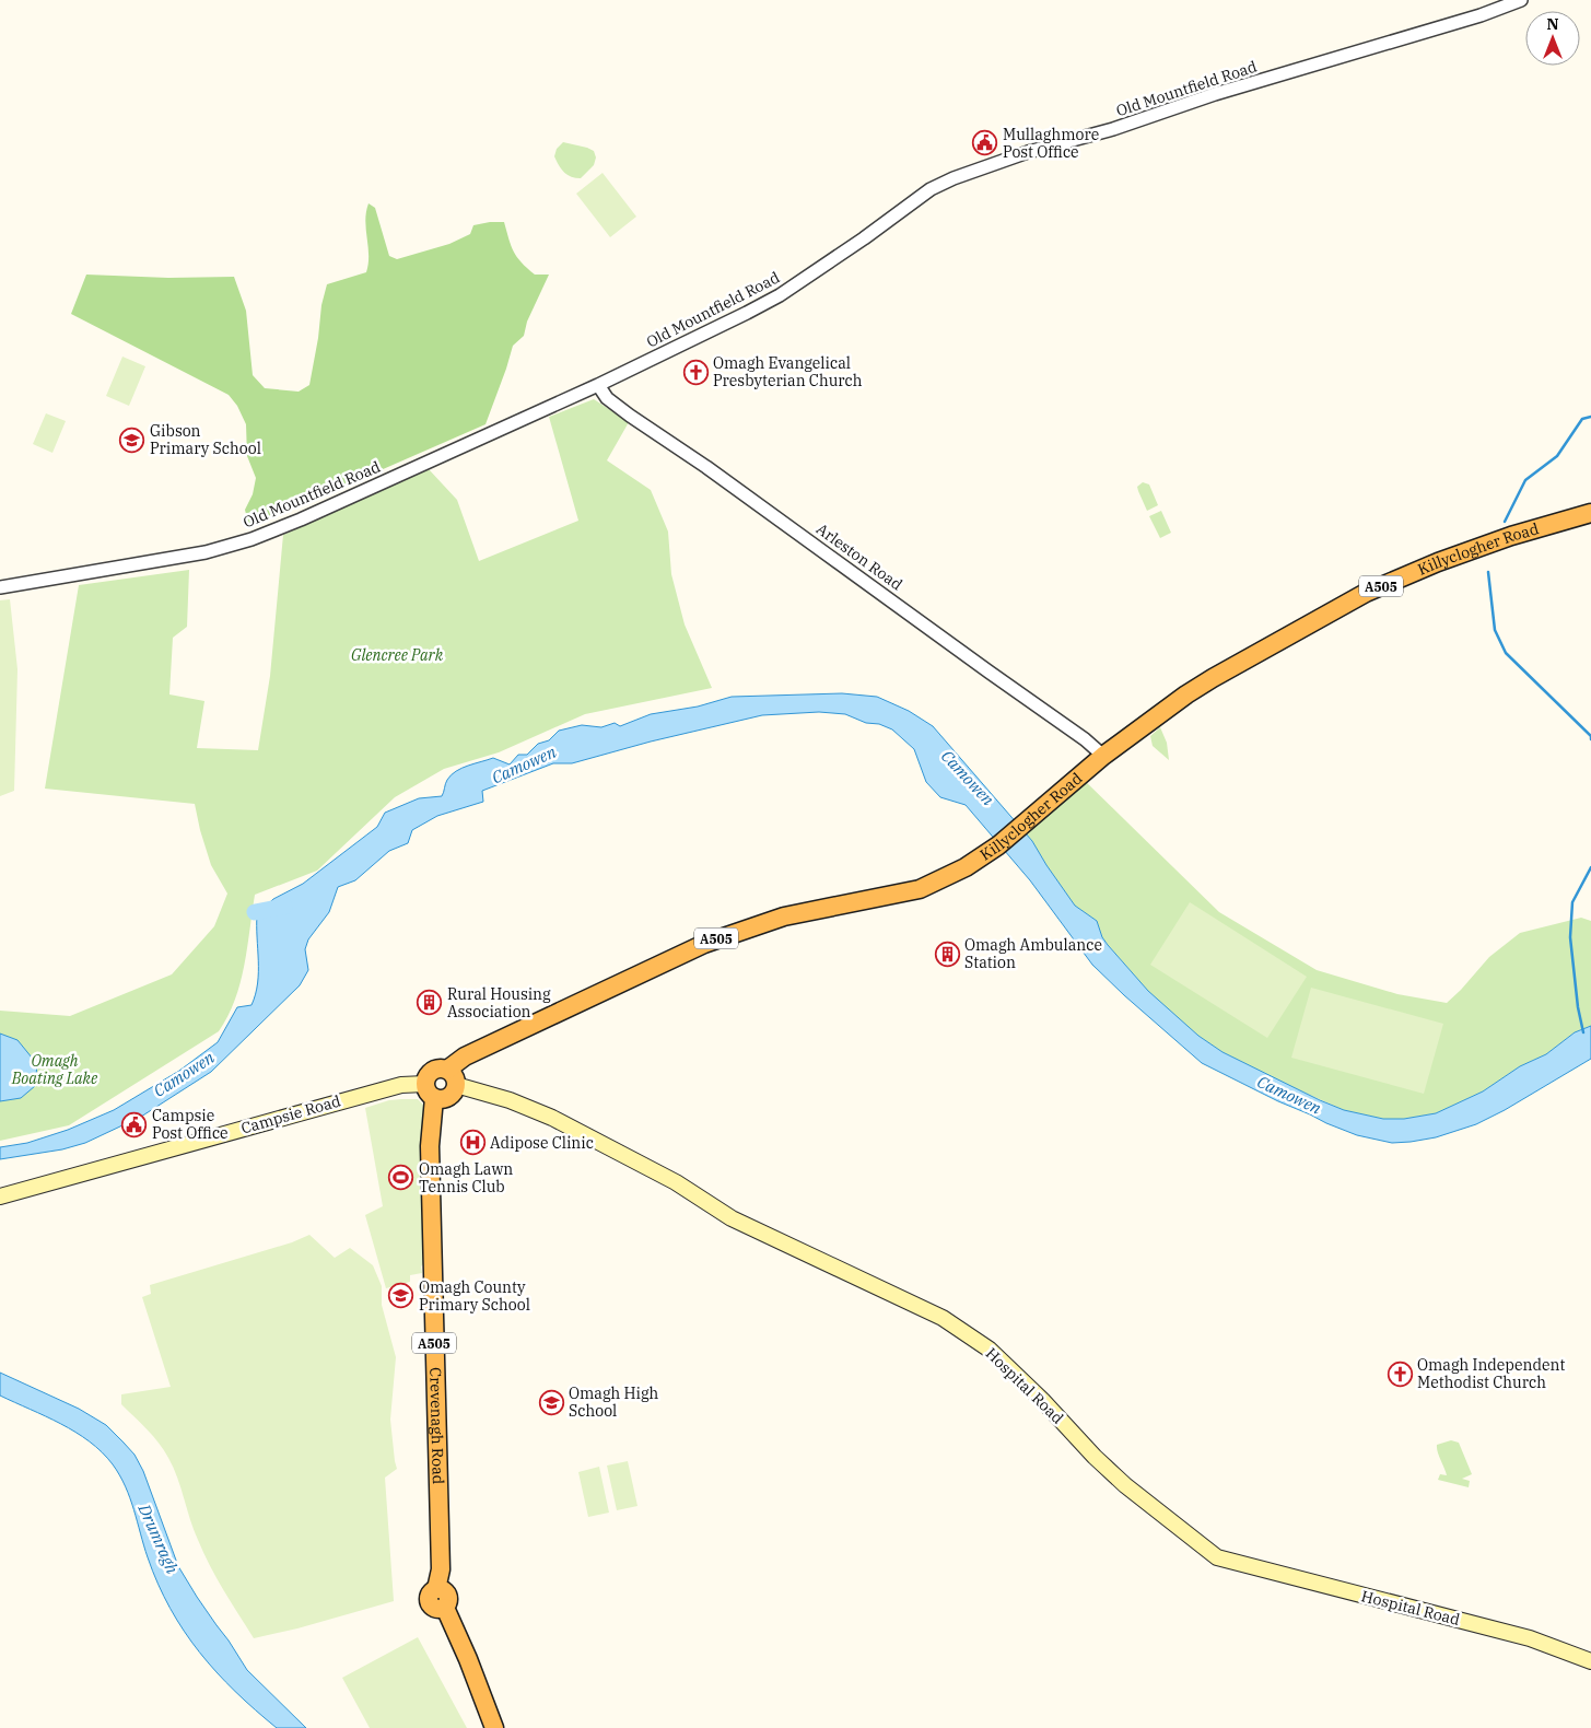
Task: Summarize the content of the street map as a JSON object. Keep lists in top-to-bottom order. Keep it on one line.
{"streets":{"highway":["Killyclogher Road","A505","Crevenagh Road"],"main road":["Campsie Road","Hospital Road"],"street":["Old Mountfield Road","Arleston Road"]},"crossings":[["Old Mountfield Road","Arleston Road"],["Killyclogher Road","Arleston Road"],["Killyclogher Road","A505"],["Killyclogher Road","Campsie Road"],["Killyclogher Road","Hospital Road"],["Killyclogher Road","Crevenagh Road"],["A505","Campsie Road"],["A505","Hospital Road"],["A505","Crevenagh Road"],["Campsie Road","Hospital Road"],["Campsie Road","Crevenagh Road"],["Hospital Road","Crevenagh Road"]],"water":["Camowen","Drumragh"],"parks":["Glencree Park","Omagh Boating Lake"],"places":{"public building":["Mullaghmore Post Office","Campsie Post Office"],"church":["Omagh Evangelical Presbyterian Church","Omagh Independent Methodist Church"],"school or university":["Gibson Primary School","Omagh County Primary School","Omagh High School"],"building":["Omagh Ambulance Station","Rural Housing Association"],"hospital":["Adipose Clinic"],"sports":["Omagh Lawn Tennis Club"]},"north":"top"}
